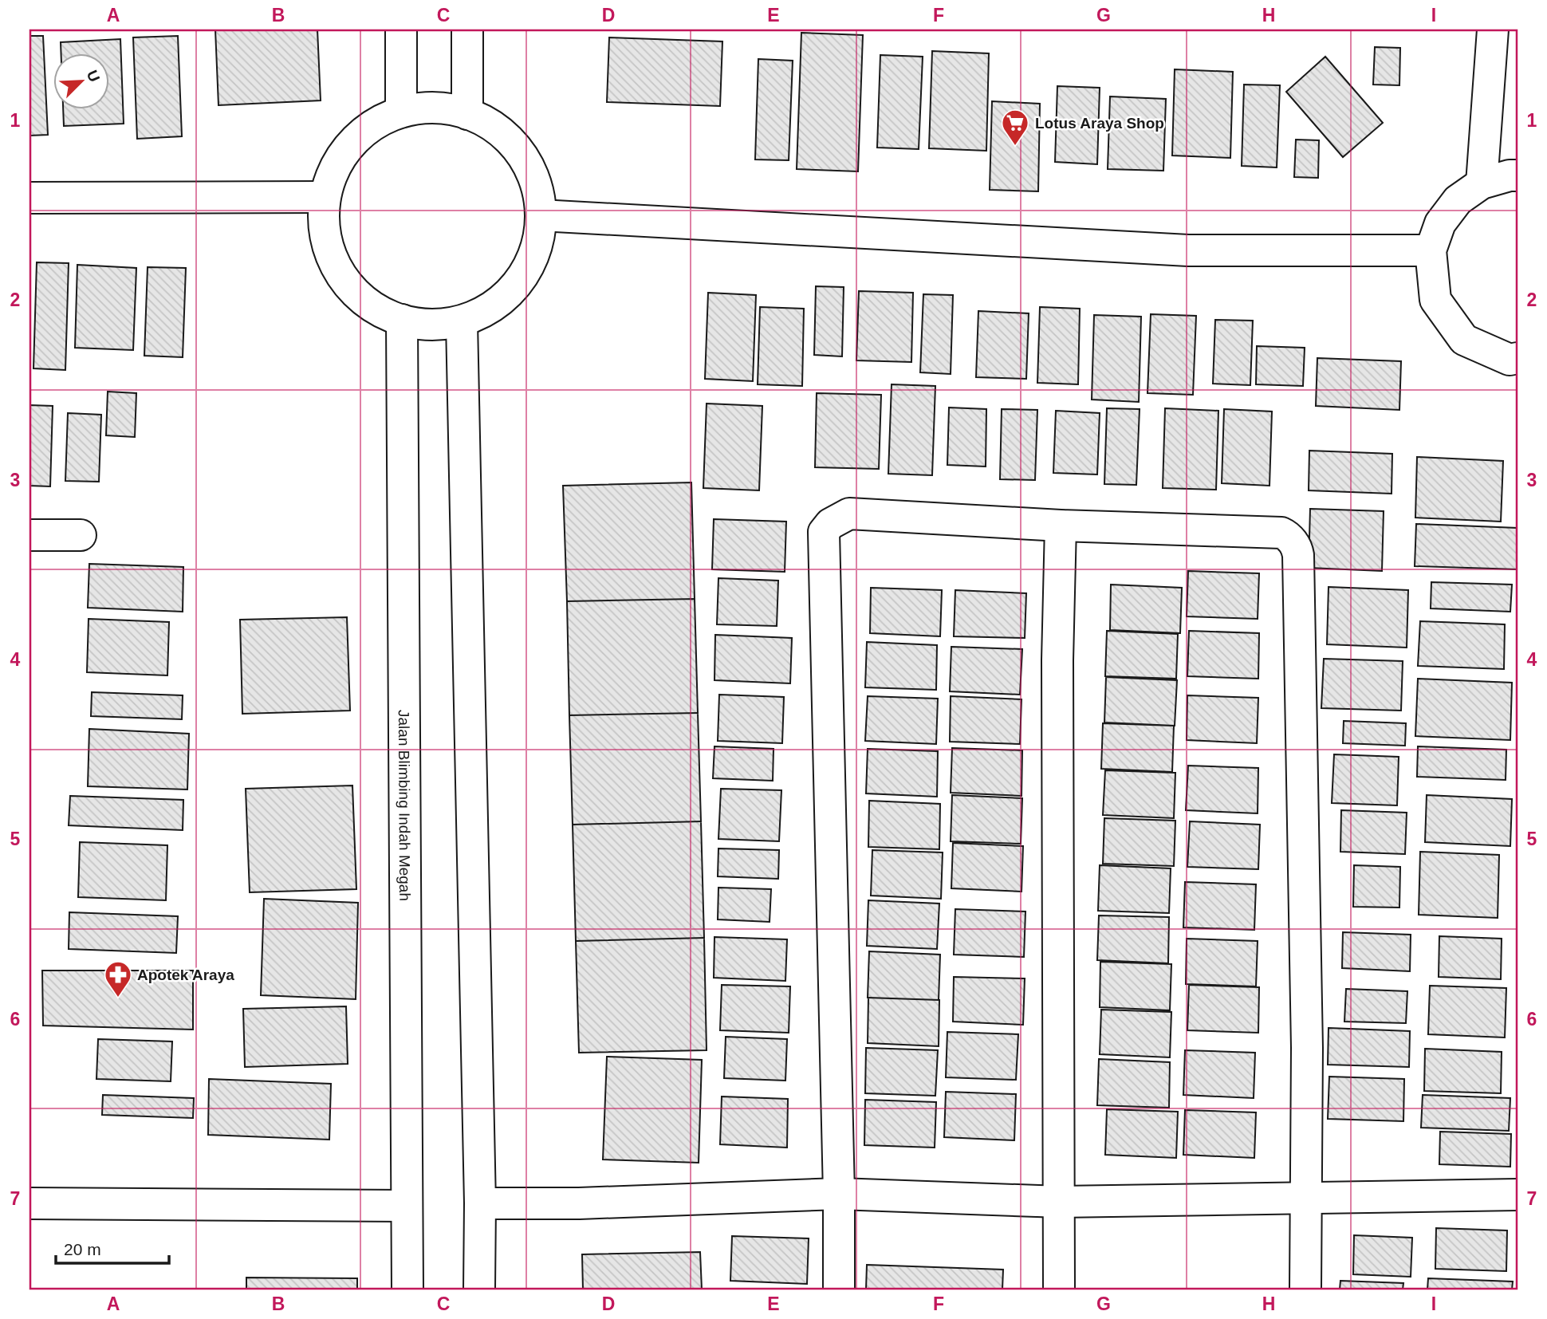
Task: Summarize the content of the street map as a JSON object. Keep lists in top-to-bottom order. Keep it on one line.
{"streets":{"street":["Jalan Blimbing Indah Megah"]},"places":{"supermarket":["Lotus Araya Shop"],"pharmacy":["Apotek Araya"]},"scale_bar":"20 m","north":"top right","grid":{"columns":["A","B","C","D","E","F","G","H","I"],"rows":["1","2","3","4","5","6","7"]}}
